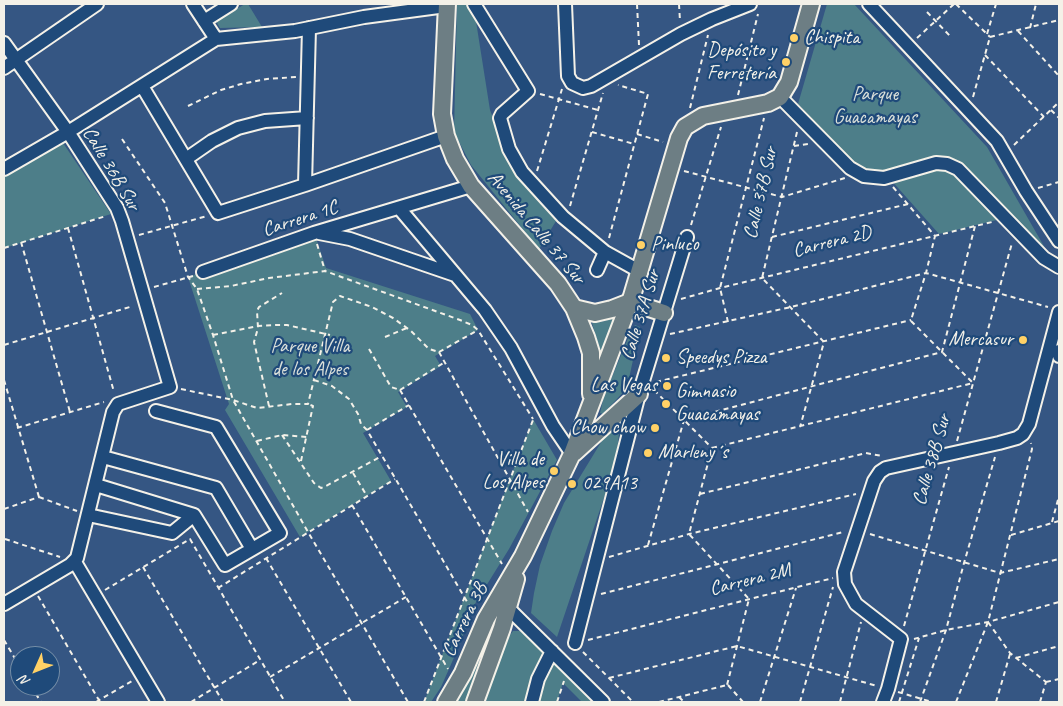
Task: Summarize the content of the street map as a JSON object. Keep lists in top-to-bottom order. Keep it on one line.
{"streets":{"main road":["Avenida Calle 37 Sur","Calle 37A Sur","Carrera 3B"],"street":["Calle 36B Sur","Carrera 1C"],"path":["Calle 37B Sur","Carrera 2D","Calle 38B Sur","Carrera 2M"]},"crossings":[["Calle 37B Sur","Carrera 2D"],["Carrera 1C","Avenida Calle 37 Sur"],["Avenida Calle 37 Sur","Calle 37A Sur"],["Avenida Calle 37 Sur","Carrera 3B"],["Carrera 2D","Calle 37A Sur"],["Calle 37A Sur","Carrera 2M"]],"parks":["Parque Guacamayas","Parque Villa de los Alpes"],"places":["Chispita","Depósito y Ferretería","Pinluco","Mercasur","Speedys Pizza","Las Vegas","Gimnasio Guacamayas","Chow chow","Marleny´s","Villa de Los Alpes","029A13"],"north":"bottom left"}
